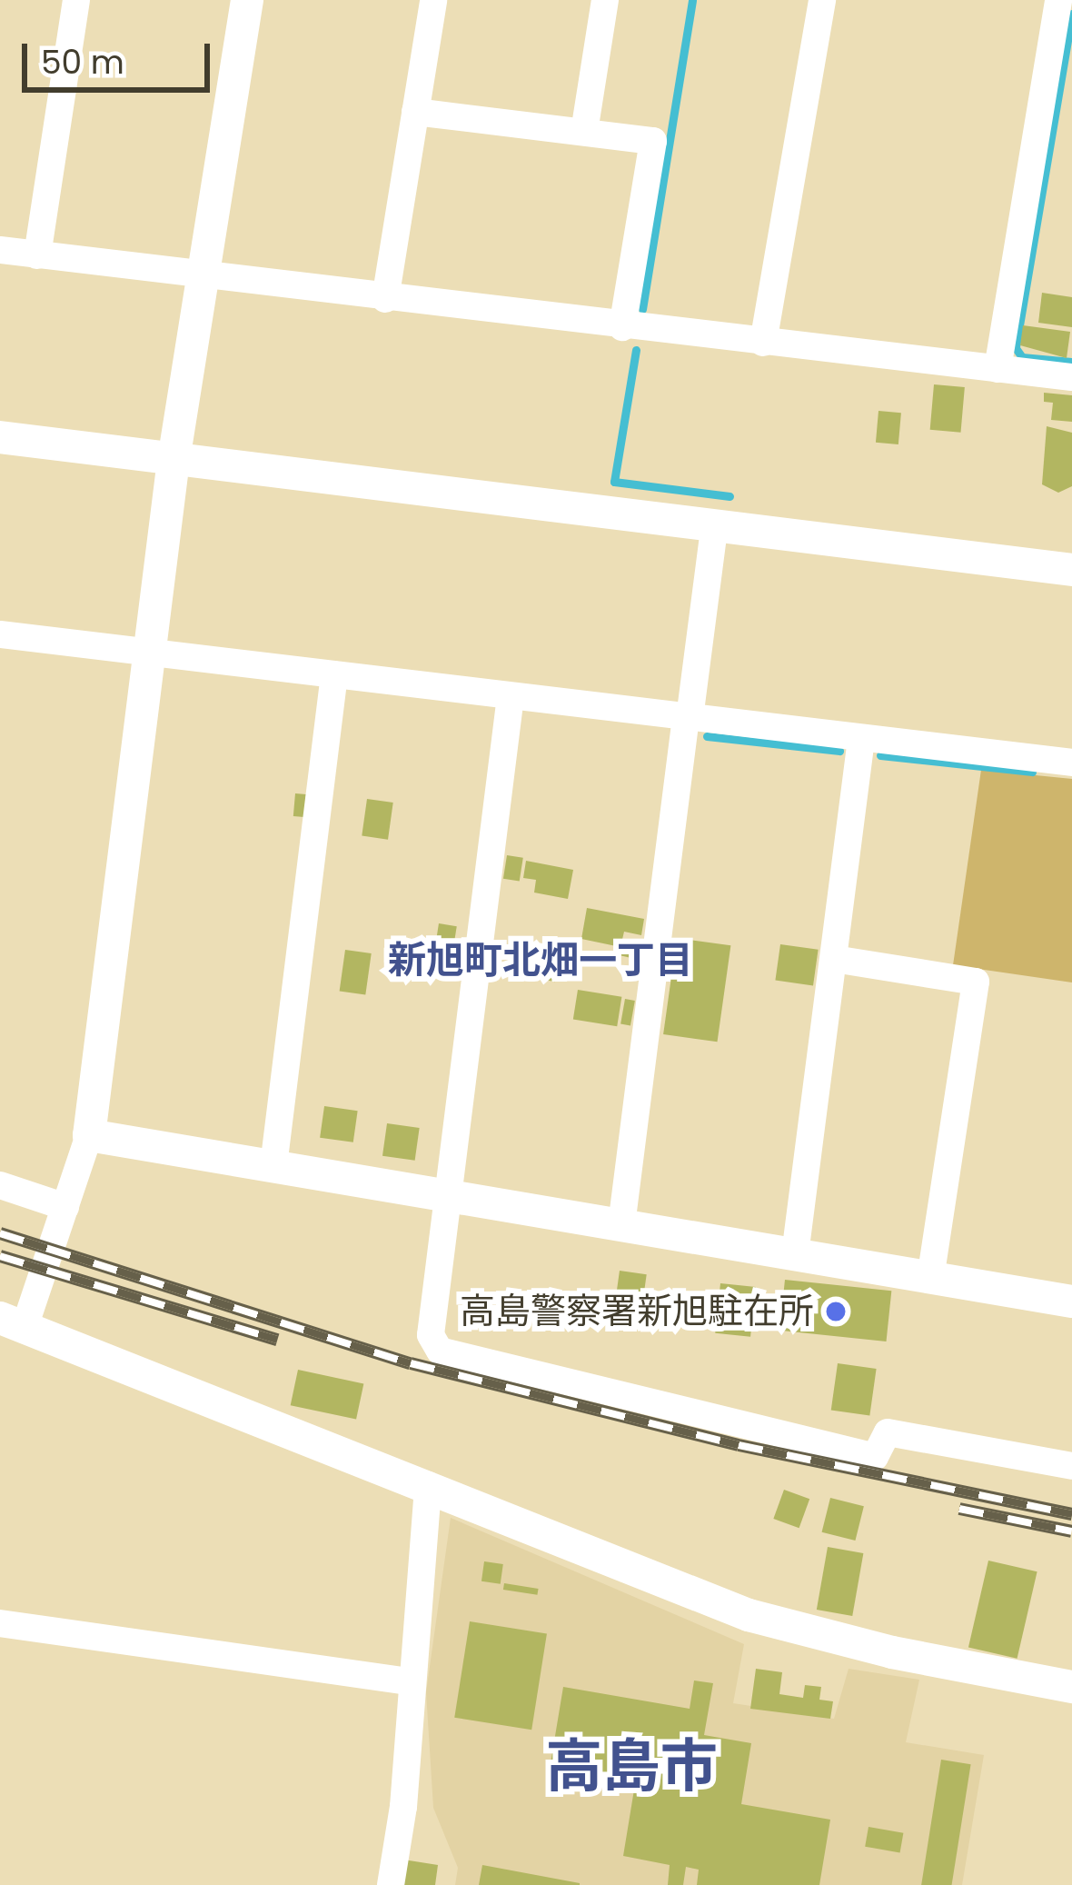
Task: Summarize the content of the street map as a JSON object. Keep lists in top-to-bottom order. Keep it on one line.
{"districts":["新旭町北畑一丁目","高島市"],"places":["高島警察署新旭駐在所"],"scale_bar":"50 m"}
